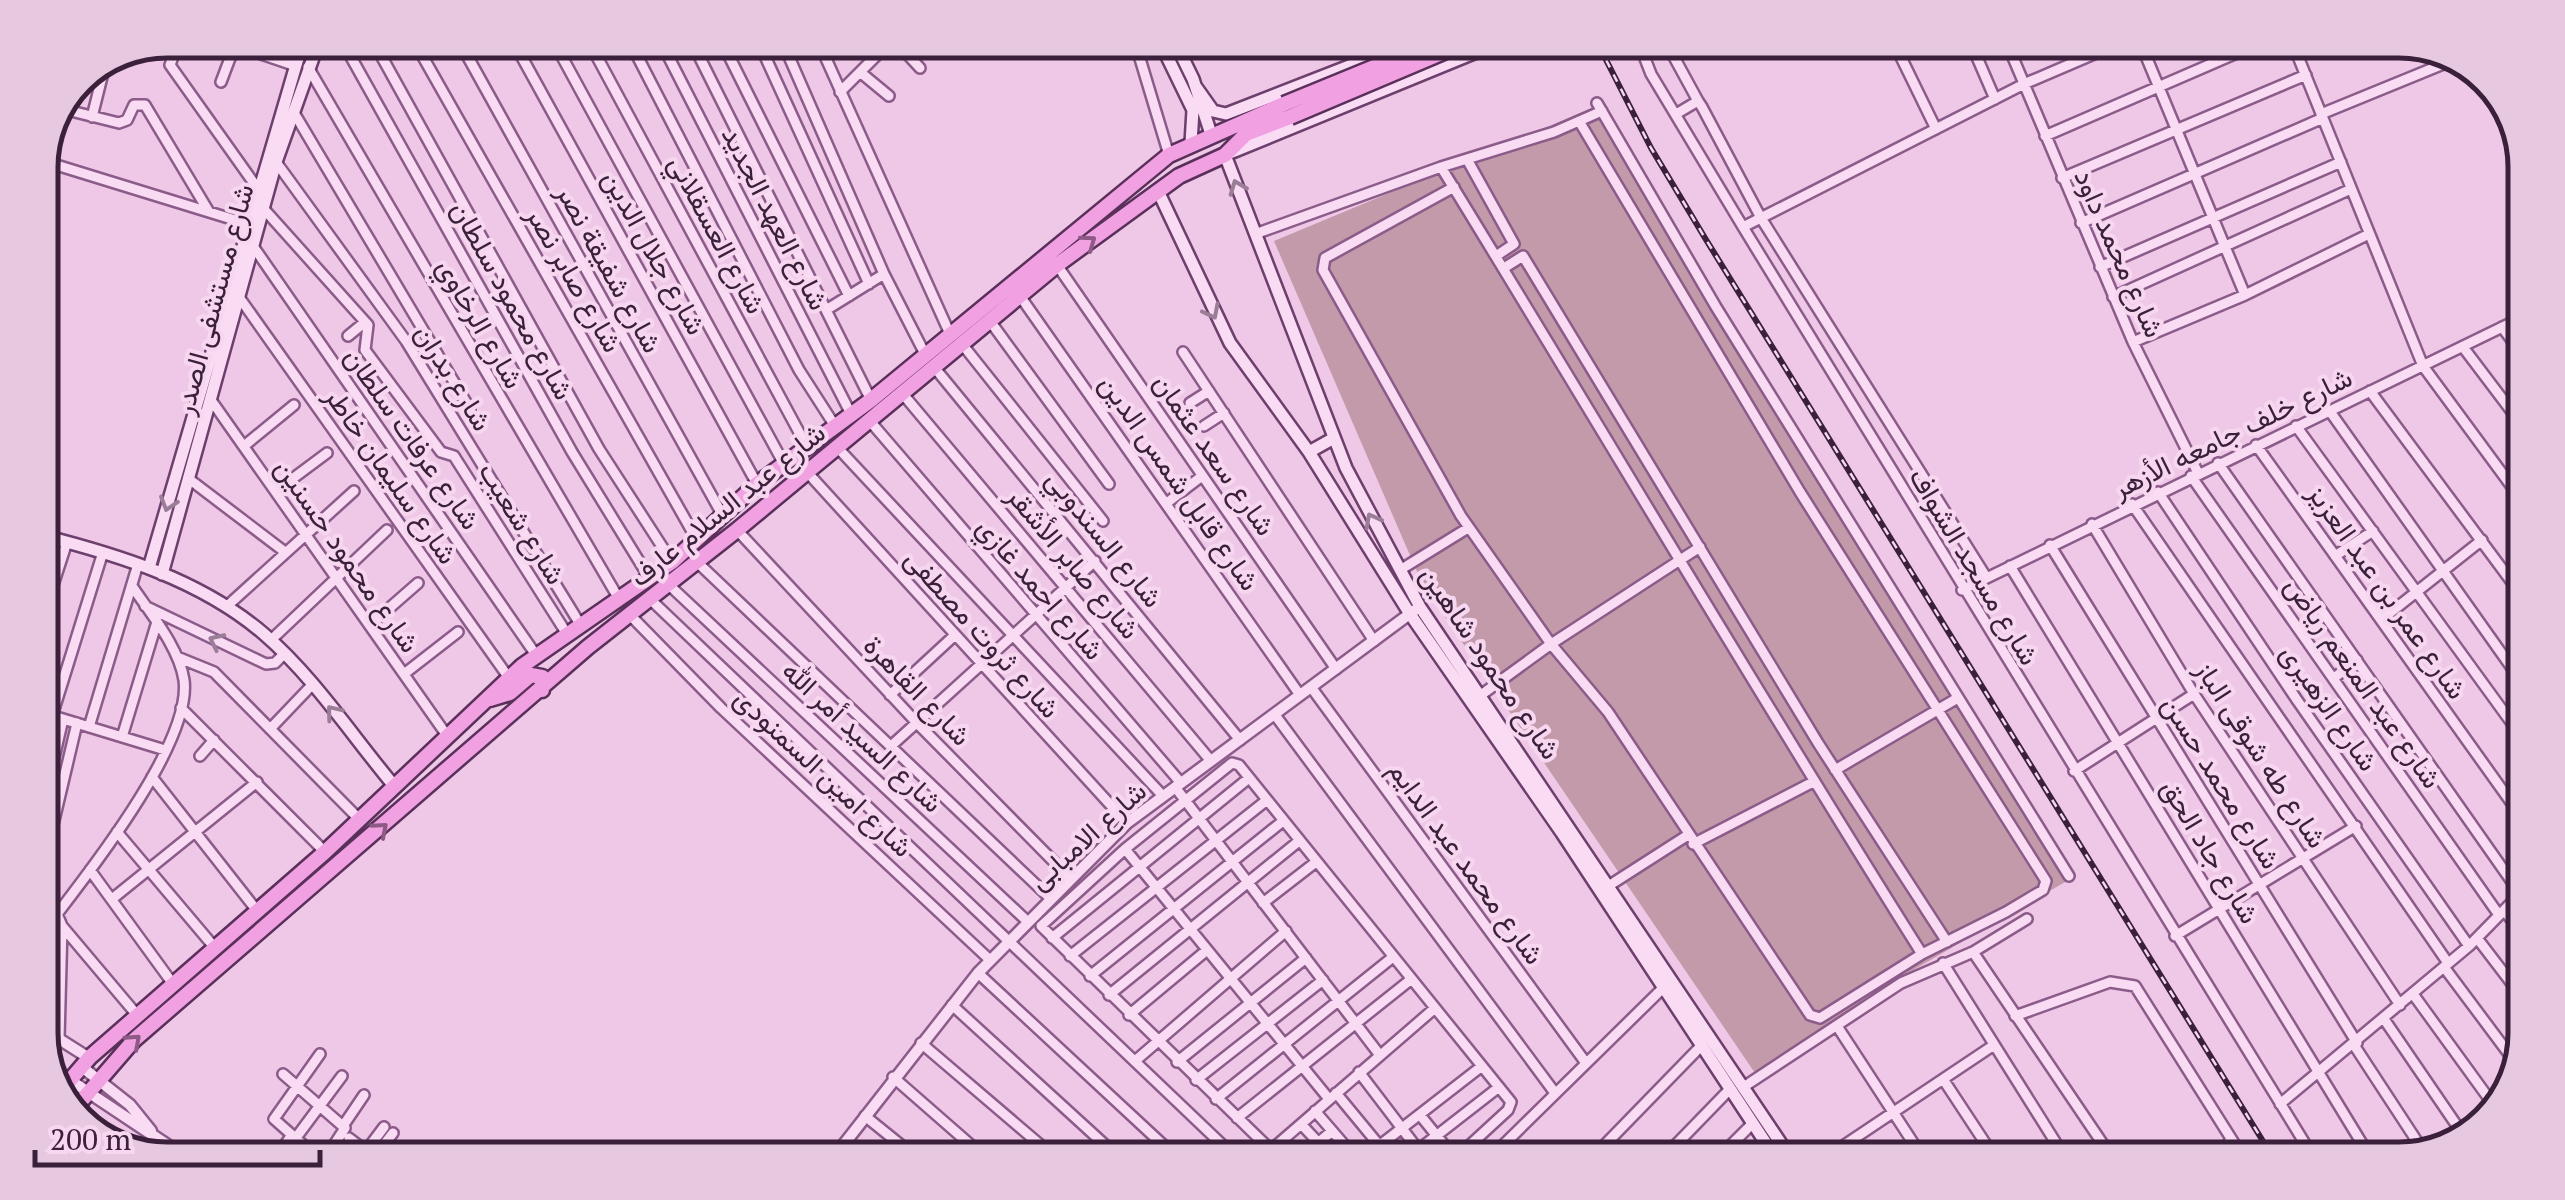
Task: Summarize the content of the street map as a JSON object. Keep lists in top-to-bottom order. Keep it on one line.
{"streets":{"main road":["شارع مستشفى الصدر","شارع عبد السلام عارف","شارع محمود شاهين"],"street":["شارع العهد الجديد","شارع العسقلاني","شارع جلال الدين","شارع محمد داود","شارع شفيقة نصر","شارع صابر نصر","شارع محمود سلطان","شارع الرخاوي","شارع بدران","شارع خلف جامعه الأزهر","شارع عرفات سلطان","شارع سعد عثمان","شارع سليمان خاطر","شارع قابل شمس الدين","شارع شعيب","شارع السندوبي","شارع محمود حسنين","شارع صابر الأشقر","شارع مسجد الشواف","شارع احمد غازي","شارع عمر بن عبد العزيز","شارع ثروت مصطفى","شارع عبد المنعم رياض","شارع القاهرة","شارع الزهيرى","شارع السيد أمر الله","شارع طه شوقى الباز","شارع امين السمنودى","شارع محمد حسن","شارع الامبابى","شارع جاد الحق","شارع محمد عبد الدايم"]},"crossings":[["شارع العهد الجديد","شارع عبد السلام عارف"],["شارع العسقلاني","شارع عبد السلام عارف"],["شارع جلال الدين","شارع عبد السلام عارف"],["شارع محمد داود","شارع خلف جامعه الأزهر"],["شارع محمد داود","شارع عبد المنعم رياض"],["شارع شفيقة نصر","شارع عبد السلام عارف"],["شارع صابر نصر","شارع عبد السلام عارف"],["شارع مستشفى الصدر","شارع الرخاوي"],["شارع مستشفى الصدر","شارع بدران"],["شارع مستشفى الصدر","شارع عرفات سلطان"],["شارع مستشفى الصدر","شارع سليمان خاطر"],["شارع مستشفى الصدر","شارع شعيب"],["شارع مستشفى الصدر","شارع محمود حسنين"],["شارع محمود سلطان","شارع عبد السلام عارف"],["شارع الرخاوي","شارع عبد السلام عارف"],["شارع بدران","شارع عبد السلام عارف"],["شارع خلف جامعه الأزهر","شارع مسجد الشواف"],["شارع خلف جامعه الأزهر","شارع عمر بن عبد العزيز"],["شارع خلف جامعه الأزهر","شارع عبد المنعم رياض"],["شارع خلف جامعه الأزهر","شارع الزهيرى"],["شارع خلف جامعه الأزهر","شارع طه شوقى الباز"],["شارع خلف جامعه الأزهر","شارع محمد حسن"],["شارع خلف جامعه الأزهر","شارع جاد الحق"],["شارع عرفات سلطان","شارع عبد السلام عارف"],["شارع سعد عثمان","شارع عبد السلام عارف"],["شارع سعد عثمان","شارع الامبابى"],["شارع سليمان خاطر","شارع عبد السلام عارف"],["شارع قابل شمس الدين","شارع عبد السلام عارف"],["شارع قابل شمس الدين","شارع الامبابى"],["شارع عبد السلام عارف","شارع شعيب"],["شارع عبد السلام عارف","شارع السندوبي"],["شارع عبد السلام عارف","شارع محمود حسنين"],["شارع عبد السلام عارف","شارع صابر الأشقر"],["شارع عبد السلام عارف","شارع احمد غازي"],["شارع عبد السلام عارف","شارع ثروت مصطفى"],["شارع عبد السلام عارف","شارع محمود شاهين"],["شارع عبد السلام عارف","شارع القاهرة"],["شارع عبد السلام عارف","شارع السيد أمر الله"],["شارع عبد السلام عارف","شارع امين السمنودى"],["شارع السندوبي","شارع الامبابى"],["شارع صابر الأشقر","شارع الامبابى"],["شارع احمد غازي","شارع الامبابى"],["شارع ثروت مصطفى","شارع الامبابى"],["شارع محمود شاهين","شارع الامبابى"],["شارع القاهرة","شارع الامبابى"],["شارع السيد أمر الله","شارع الامبابى"],["شارع امين السمنودى","شارع الامبابى"],["شارع الامبابى","شارع محمد عبد الدايم"]],"scale_bar":"200 m"}
